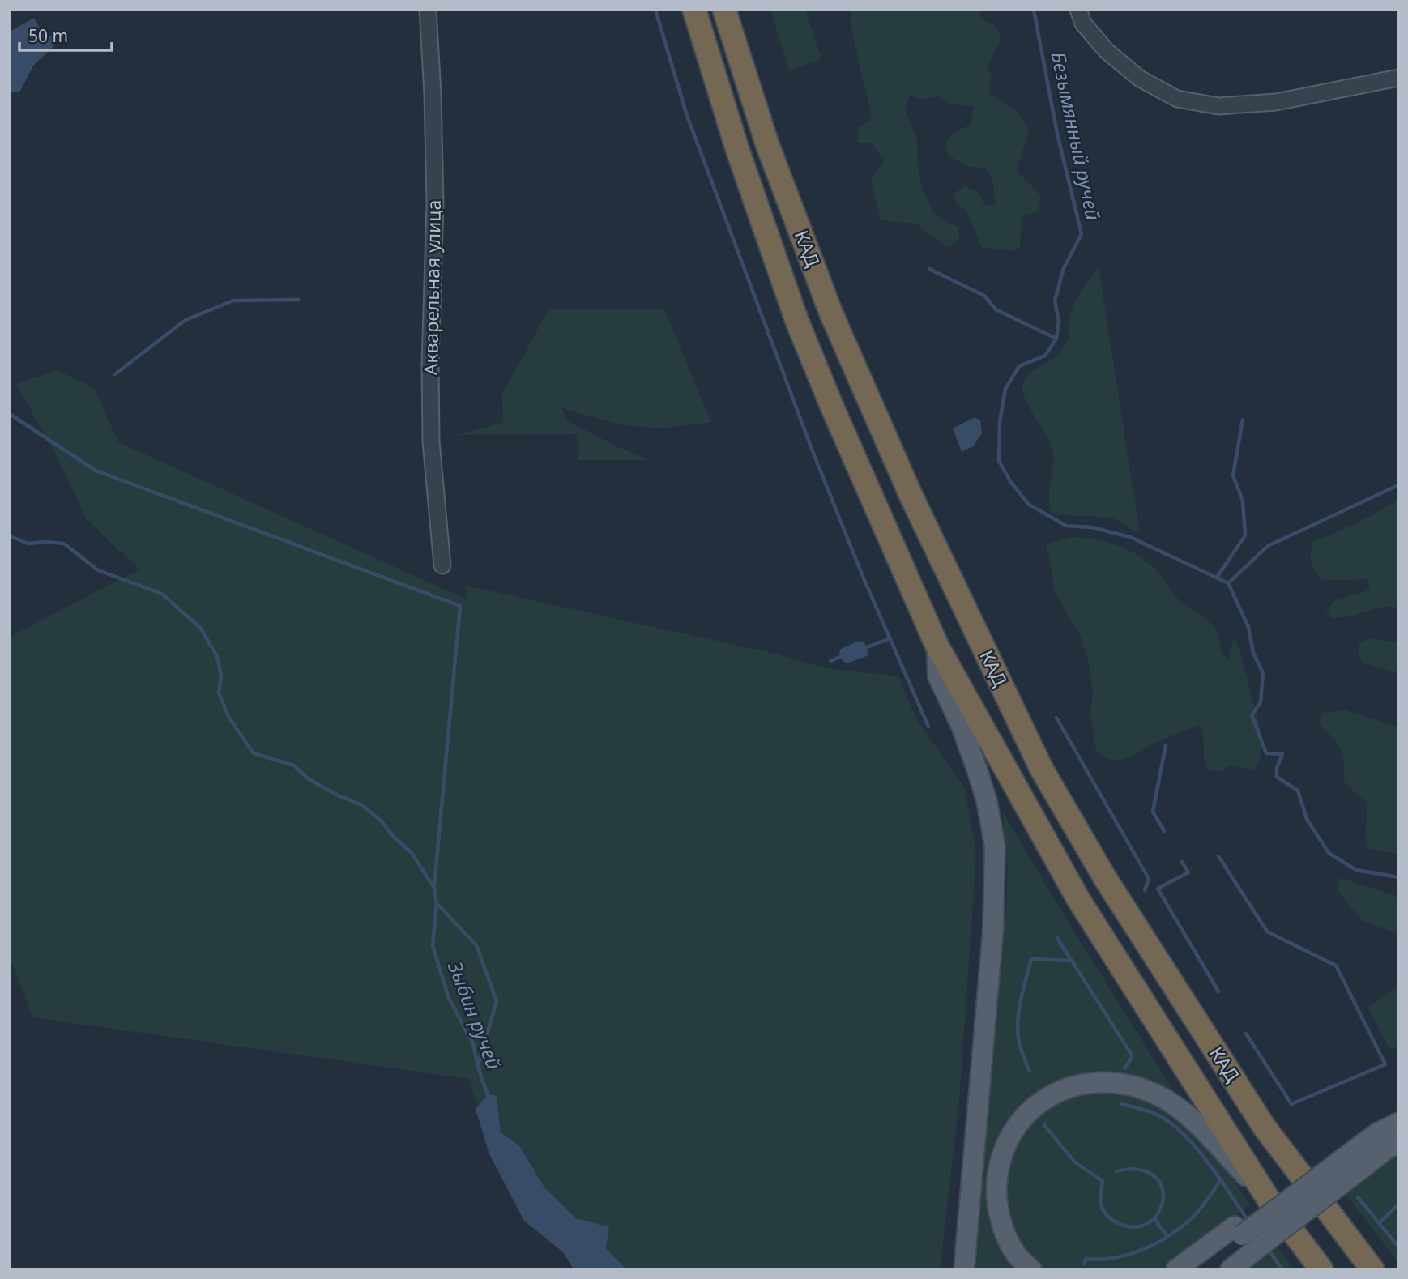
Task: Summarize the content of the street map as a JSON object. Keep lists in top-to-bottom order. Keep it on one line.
{"streets":{"highway":["КАД"],"street":["Акварельная улица"]},"water":["Безымянный ручей","Зыбин ручей"],"scale_bar":"50 m"}
